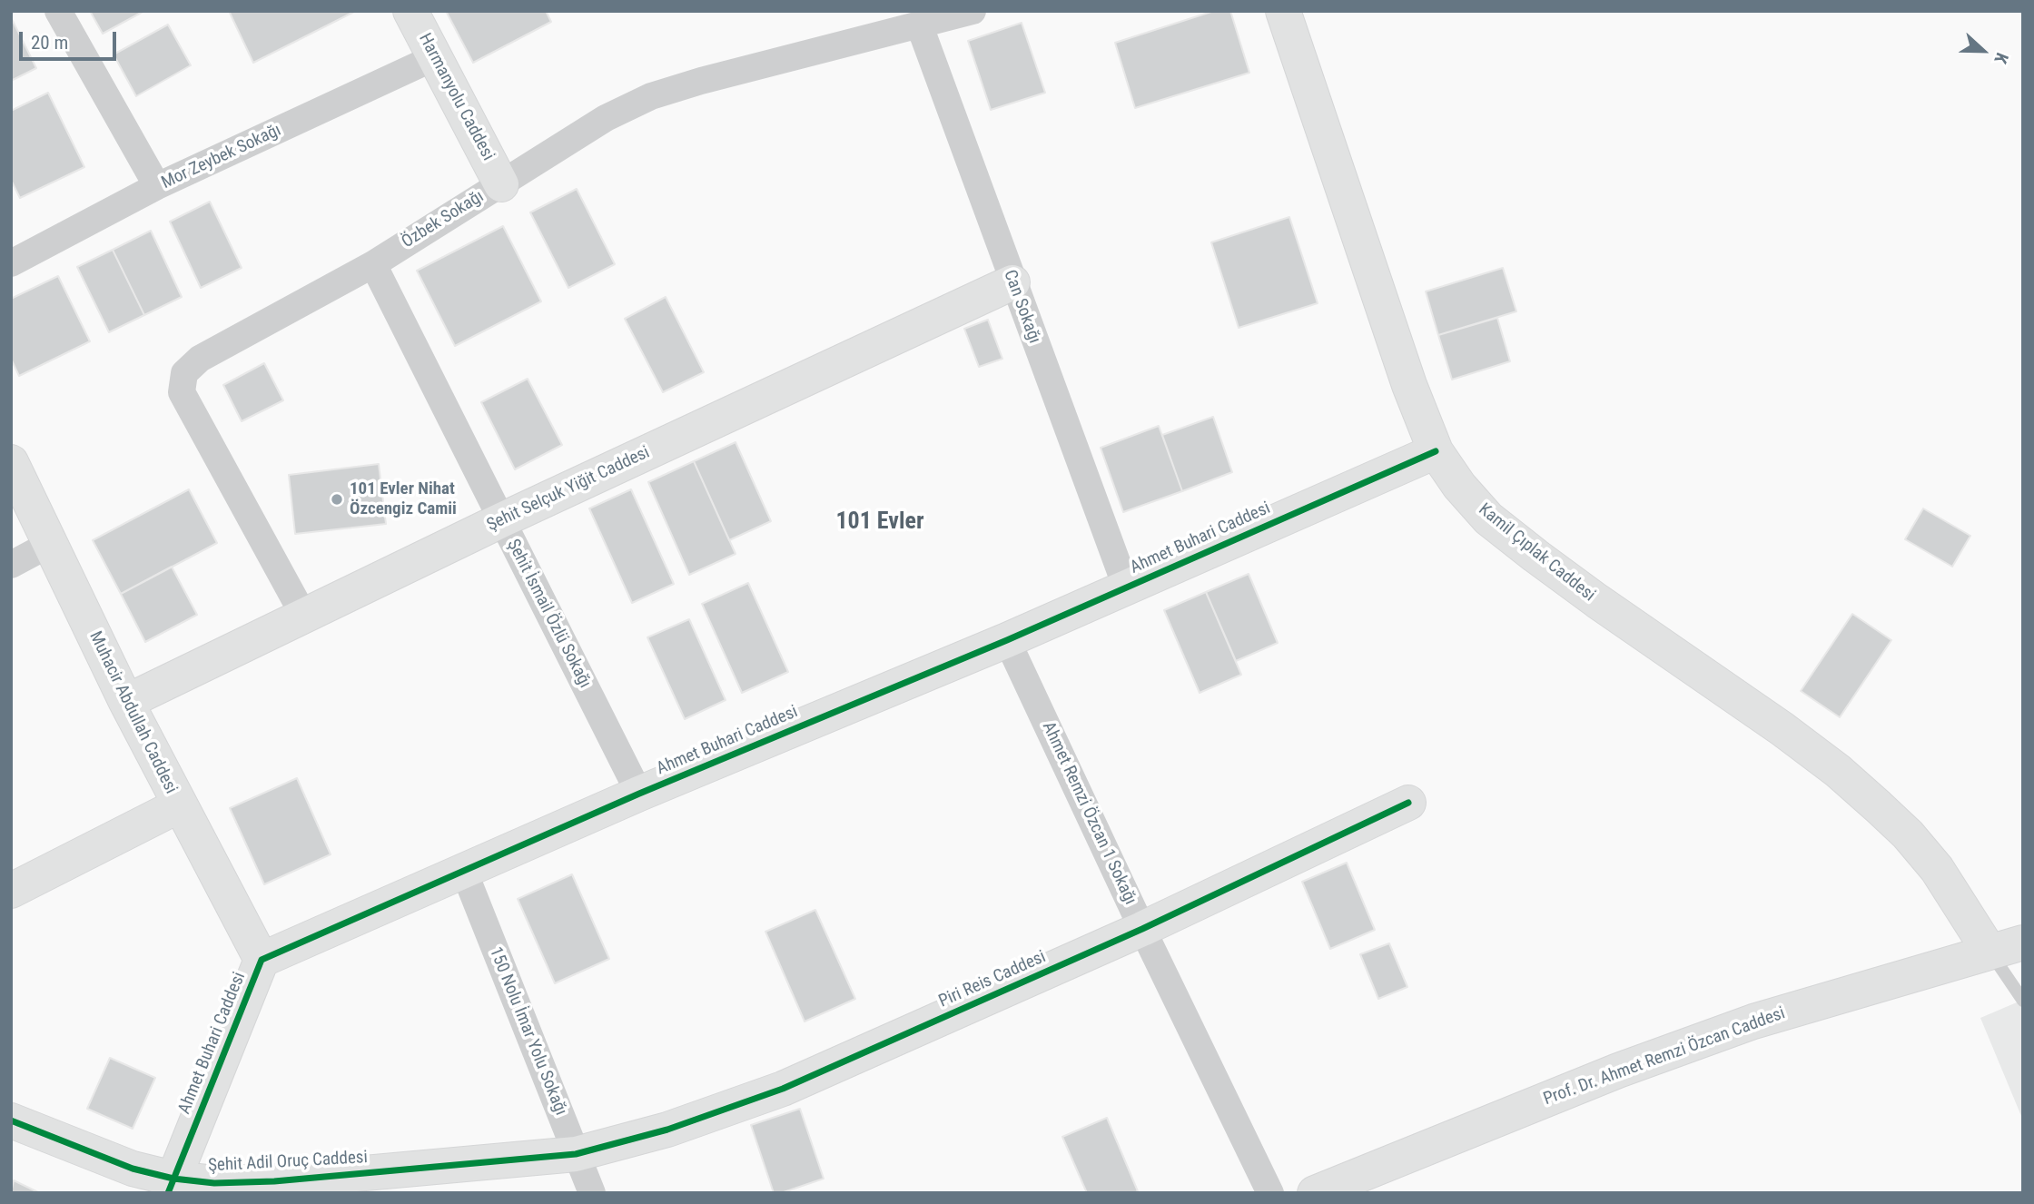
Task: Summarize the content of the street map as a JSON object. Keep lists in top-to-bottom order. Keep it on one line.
{"streets":{"street":["Harmanyolu Caddesi","Mor Zeybek Sokağı","Özbek Sokağı","Can Sokağı","Şehit Selçuk Yiğit Caddesi","Ahmet Buhari Caddesi","Kamil Çıplak Caddesi","Şehit İsmail Özlü Sokağı","Muhacir Abdullah Caddesi","Ahmet Remzi Özcan 1 Sokağı","Piri Reis Caddesi","150 Nolu İmar Yolu Sokağı","Prof. Dr. Ahmet Remzi Özcan Caddesi","Şehit Adil Oruç Caddesi"]},"crossings":[["Harmanyolu Caddesi","Mor Zeybek Sokağı"],["Harmanyolu Caddesi","Özbek Sokağı"],["Özbek Sokağı","Can Sokağı"],["Özbek Sokağı","Şehit Selçuk Yiğit Caddesi"],["Özbek Sokağı","Şehit İsmail Özlü Sokağı"],["Can Sokağı","Şehit Selçuk Yiğit Caddesi"],["Can Sokağı","Ahmet Buhari Caddesi"],["Şehit Selçuk Yiğit Caddesi","Şehit İsmail Özlü Sokağı"],["Şehit Selçuk Yiğit Caddesi","Muhacir Abdullah Caddesi"],["Ahmet Buhari Caddesi","Kamil Çıplak Caddesi"],["Ahmet Buhari Caddesi","Şehit İsmail Özlü Sokağı"],["Ahmet Buhari Caddesi","Muhacir Abdullah Caddesi"],["Ahmet Buhari Caddesi","Ahmet Remzi Özcan 1 Sokağı"],["Ahmet Buhari Caddesi","150 Nolu İmar Yolu Sokağı"],["Ahmet Buhari Caddesi","Şehit Adil Oruç Caddesi"],["Kamil Çıplak Caddesi","Prof. Dr. Ahmet Remzi Özcan Caddesi"],["Ahmet Remzi Özcan 1 Sokağı","Piri Reis Caddesi"],["Piri Reis Caddesi","150 Nolu İmar Yolu Sokağı"],["Piri Reis Caddesi","Şehit Adil Oruç Caddesi"],["150 Nolu İmar Yolu Sokağı","Şehit Adil Oruç Caddesi"]],"districts":["101 Evler"],"places":["101 Evler Nihat Özcengiz Camii"],"scale_bar":"20 m","north":"right"}
